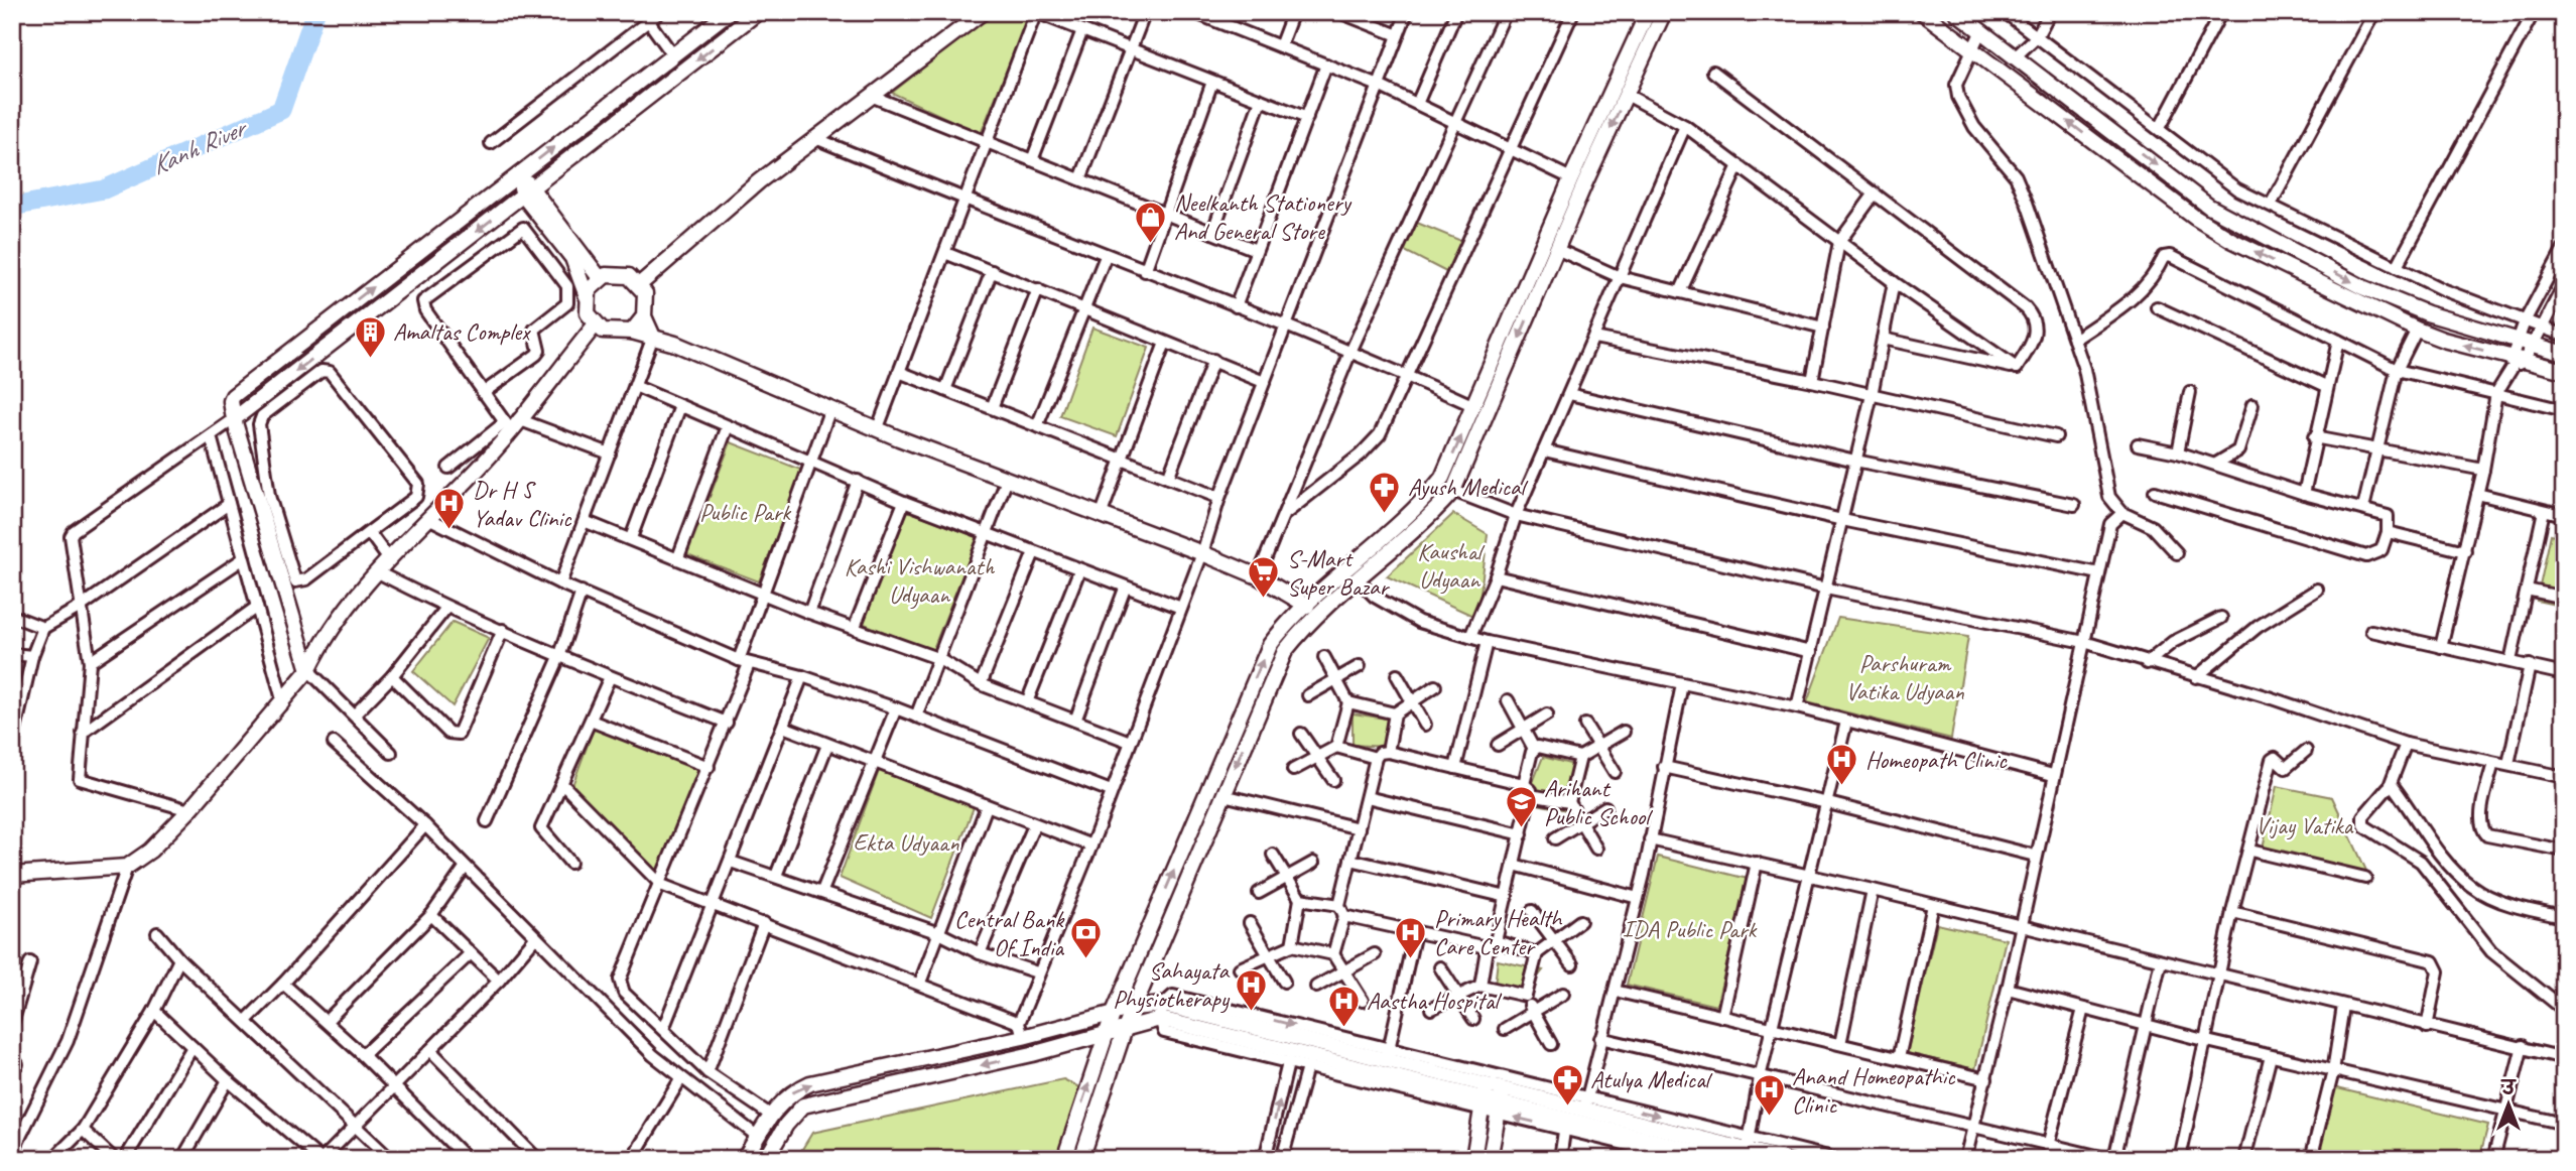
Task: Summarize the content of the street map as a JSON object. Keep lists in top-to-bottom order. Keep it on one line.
{"water":["Kanh River"],"parks":["Public Park","Kaushal Udyaan","Kashi Vishwanath Udyaan","Parshuram Vatika Udyaan","Vijay Vatika","Ekta Udyaan","IDA Public Park"],"places":{"shop":["Neelkanth Stationery And General Store"],"building":["Amaltas Complex"],"pharmacy":["Ayush Medical","Atulya Medical"],"hospital":["Dr H S Yadav Clinic","Homeopath Clinic","Primary Health Care Center","Sahayata Physiotherapy","Aastha Hospital","Anand Homeopathic Clinic"],"supermarket":["S-Mart Super Bazar"],"school or university":["Arihant Public School"],"bank":["Central Bank Of India"]},"north":"top"}
